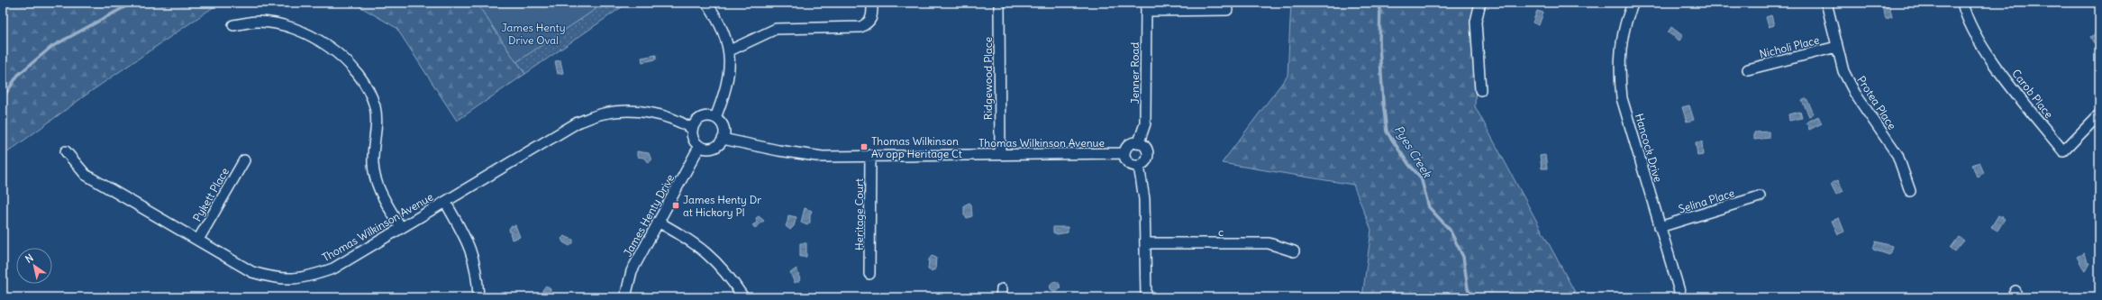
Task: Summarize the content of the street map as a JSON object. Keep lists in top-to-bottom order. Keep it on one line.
{"streets":{"street":["Nicholi Place","Jenner Road","Ridgewood Place","Carob Place","Protea Place","Thomas Wilkinson Avenue","Hancock Drive","Pykett Place","Selina Place","Heritage Court","James Henty Drive","c"]},"crossings":[["Nicholi Place","Protea Place"],["Jenner Road","Thomas Wilkinson Avenue"],["Ridgewood Place","Thomas Wilkinson Avenue"],["Thomas Wilkinson Avenue","Pykett Place"],["Thomas Wilkinson Avenue","Heritage Court"],["Thomas Wilkinson Avenue","James Henty Drive"],["Hancock Drive","Selina Place"]],"water":["Pyes Creek"],"parks":["James Henty Drive Oval"],"places":{"transit":["Thomas Wilkinson Av opp Heritage Ct","James Henty Dr at Hickory Pl"]},"north":"top left"}
